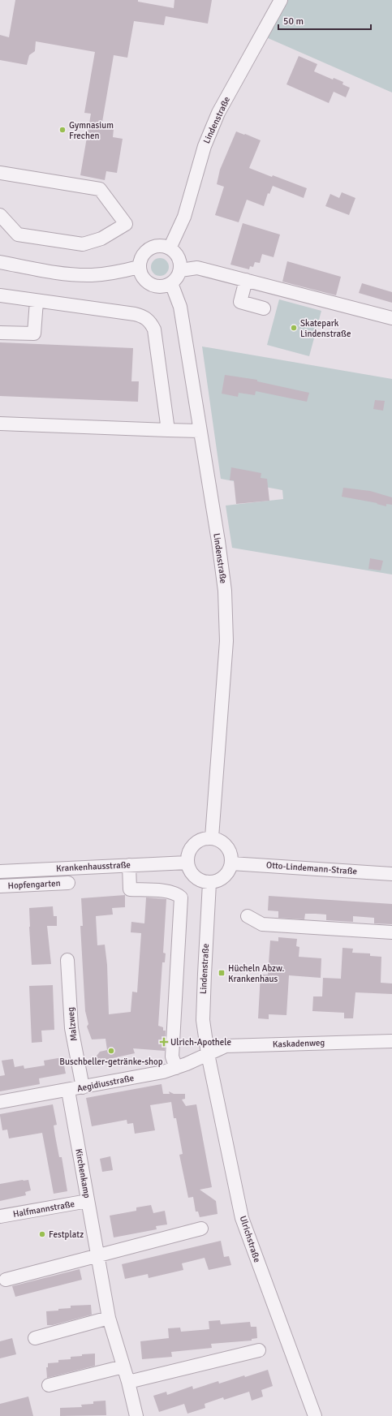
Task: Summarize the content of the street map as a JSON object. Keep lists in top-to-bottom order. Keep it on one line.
{"streets":{"street":["Lindenstraße","Krankenhausstraße","Otto-Lindemann-Straße","Hopfengarten","Malzweg","Kaskadenweg","Aegidiusstraße","Kirchenkamp","Halfmannstraße","Ulrichstraße"]},"crossings":[["Lindenstraße","Krankenhausstraße"],["Lindenstraße","Otto-Lindemann-Straße"],["Lindenstraße","Kaskadenweg"],["Lindenstraße","Aegidiusstraße"],["Lindenstraße","Ulrichstraße"],["Krankenhausstraße","Otto-Lindemann-Straße"],["Malzweg","Aegidiusstraße"],["Kaskadenweg","Aegidiusstraße"],["Kaskadenweg","Ulrichstraße"],["Aegidiusstraße","Kirchenkamp"],["Aegidiusstraße","Ulrichstraße"],["Kirchenkamp","Halfmannstraße"]],"places":{"other":["Gymnasium Frechen","Skatepark Lindenstraße","Buschbeller-getränke-shop","Festplatz"],"transit":["Hücheln Abzw. Krankenhaus"],"health":["Ulrich-Apothele"]},"scale_bar":"50 m"}
